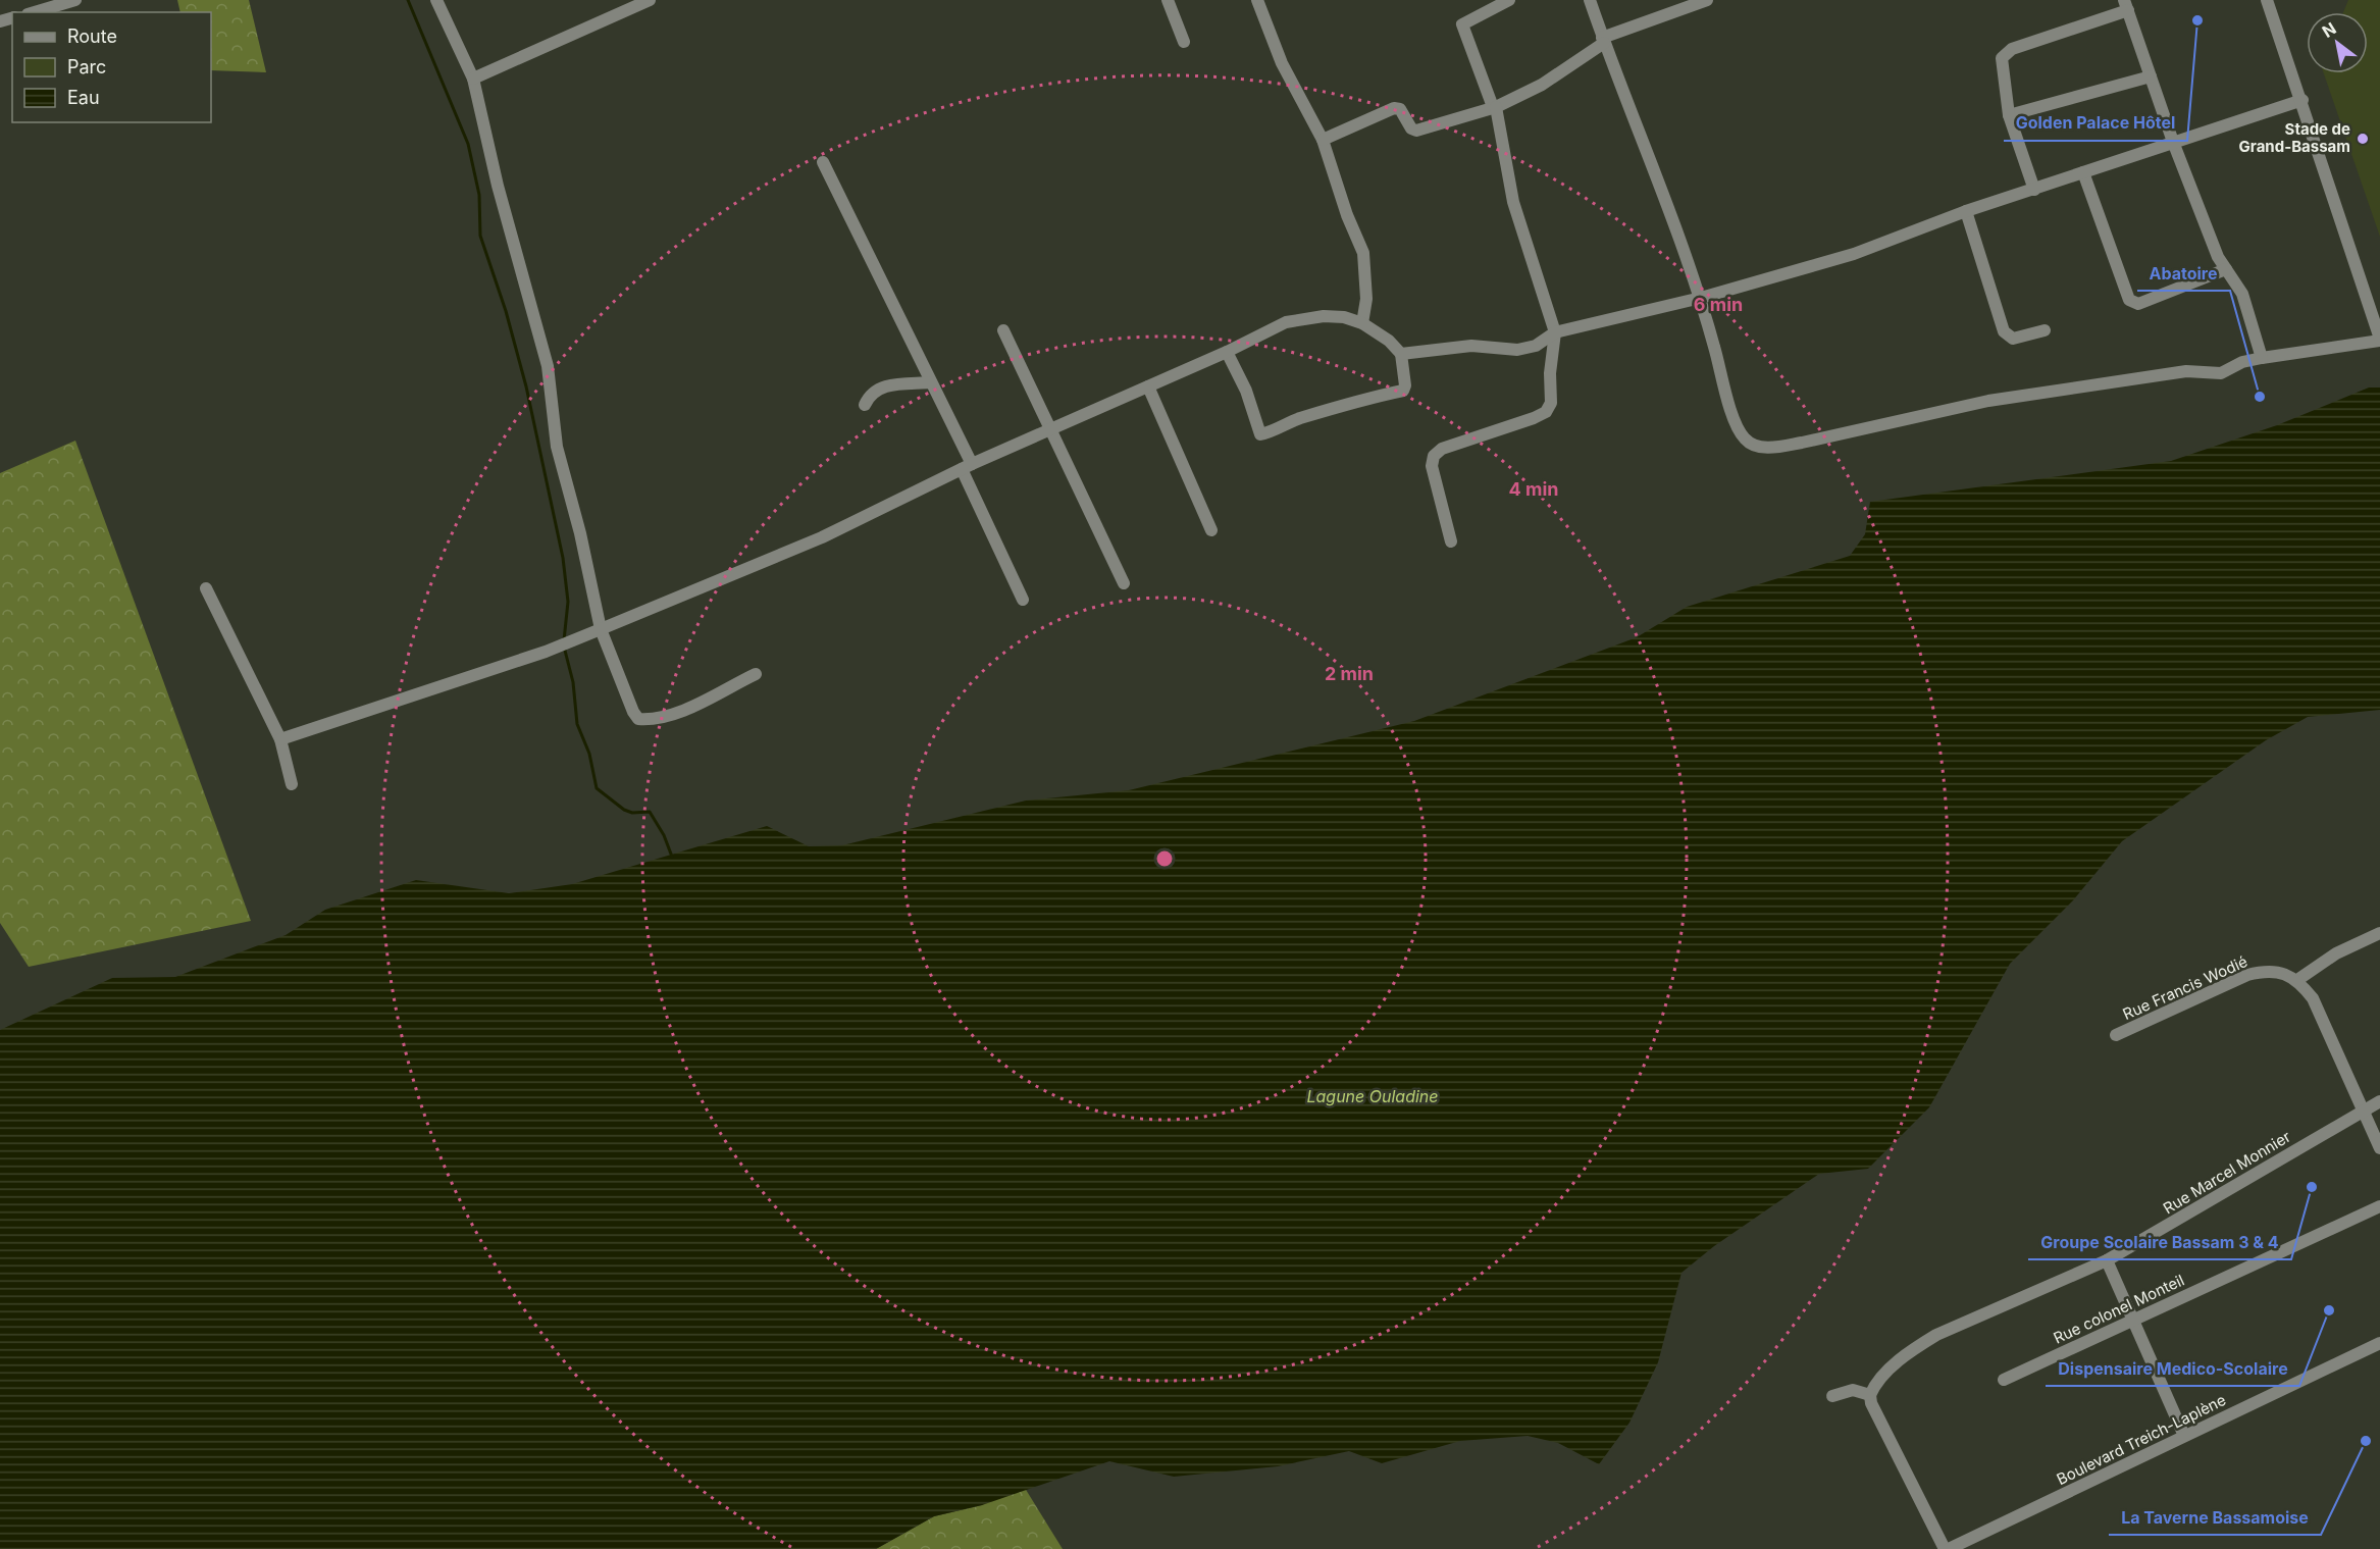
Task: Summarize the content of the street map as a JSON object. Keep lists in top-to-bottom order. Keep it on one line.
{"streets":{"street":["Rue Francis Wodié","Rue Marcel Monnier","Rue colonel Monteil","Boulevard Treich-Laplène"]},"water":["Lagune Ouladine"],"places":["Golden Palace Hôtel","Stade de Grand-Bassam","Abatoire","Groupe Scolaire Bassam 3 & 4","Dispensaire Medico-Scolaire","La Taverne Bassamoise"],"legend":["Route","Parc","Eau"],"north":"top left","rings":["6 min","4 min","2 min"]}
